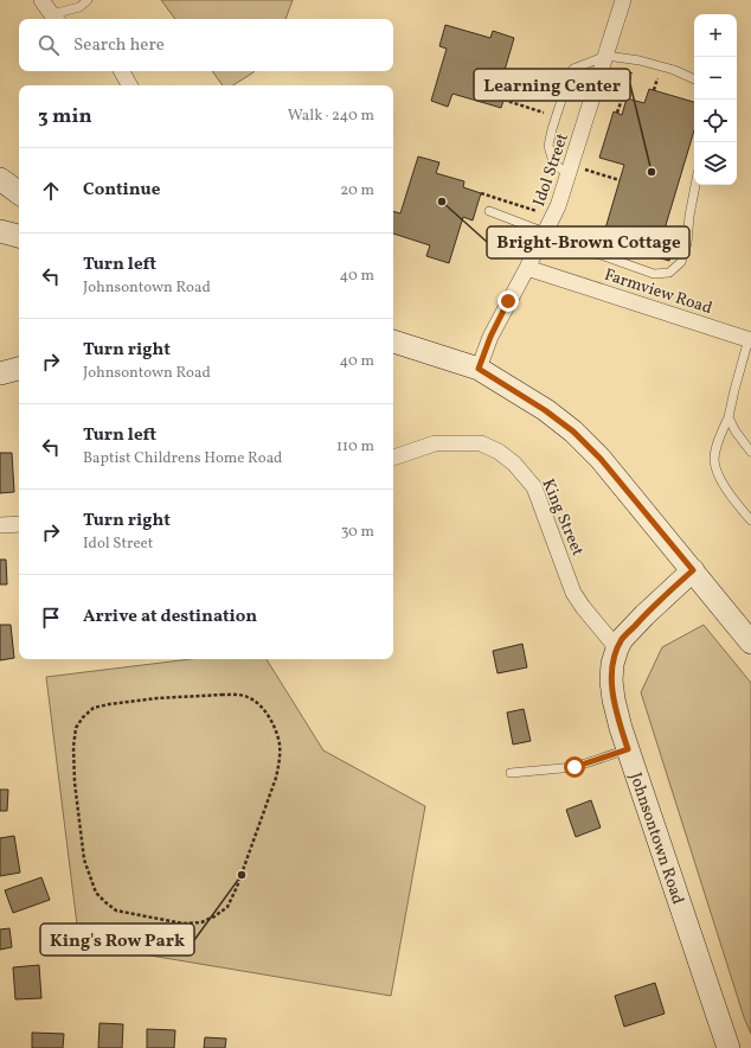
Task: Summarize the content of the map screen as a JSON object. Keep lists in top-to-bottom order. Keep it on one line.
{"streets":{"street":["Idol Street","Farmview Road","King Street","Johnsontown Road"]},"crossings":[["Idol Street","Farmview Road"],["King Street","Johnsontown Road"]],"places":["Learning Center","Bright-Brown Cottage","King's Row Park"],"page":{"map_buttons":["+","−"],"search":"Search here","heading":["3 min","Walk · 240 m"],"list":[["Continue","20 m"],["Turn left","Johnsontown Road","40 m"],["Turn right","Johnsontown Road","40 m"],["Turn left","Baptist Childrens Home Road","110 m"],["Turn right","Idol Street","30 m"],"Arrive at destination"]}}
